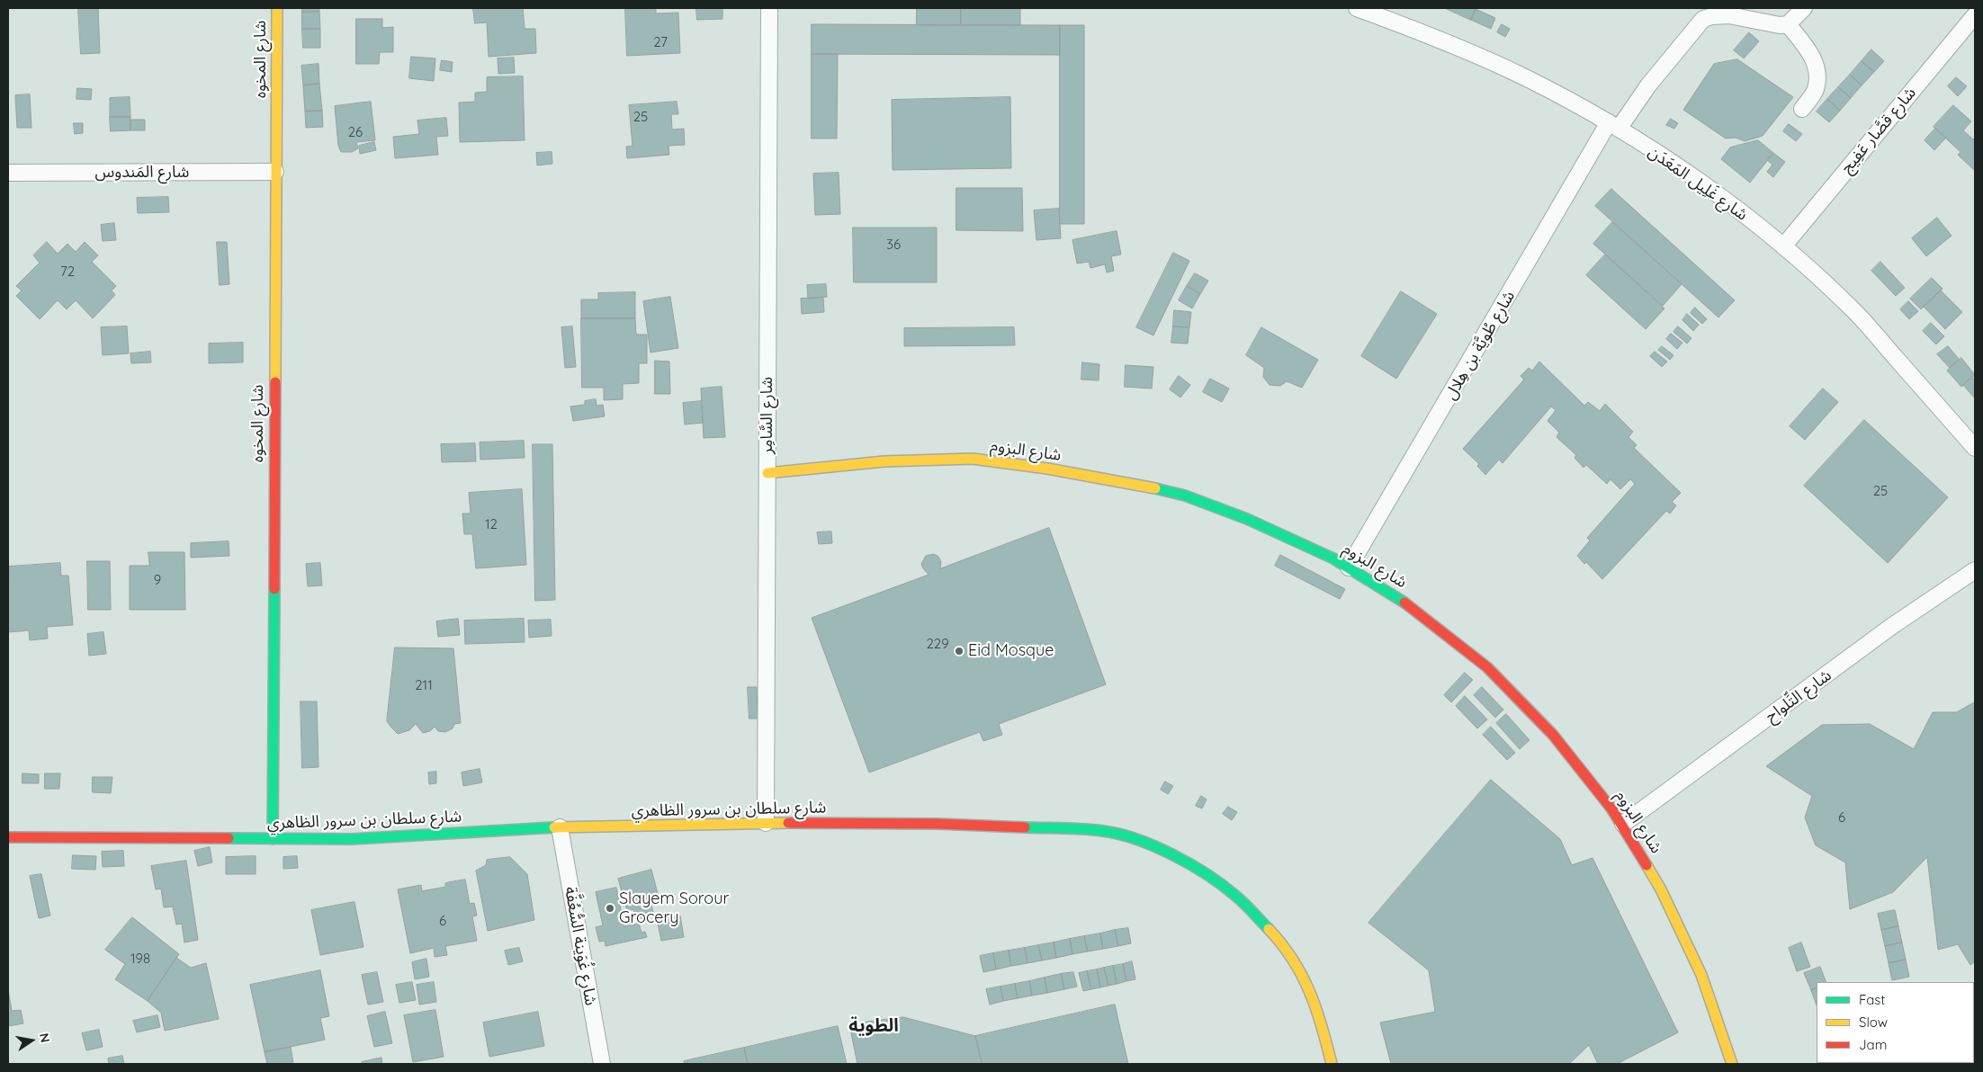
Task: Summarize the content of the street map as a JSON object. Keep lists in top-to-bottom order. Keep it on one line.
{"streets":{"street":["شارع المخوه","شارع قصَّار عَفِيج","شارع المَندوس","شارع غَلِيل المَعَدَن","شارع طُويَّة بن هِلال","شارع السَّامِر","شارع البزوم","شارع التِّلواح","شارع سلطان بن سرور الظاهري","شارع غُوَينة السُّعُفَّة"]},"crossings":[["شارع المخوه","شارع المَندوس"],["شارع المخوه","شارع سلطان بن سرور الظاهري"],["شارع قصَّار عَفِيج","شارع غَلِيل المَعَدَن"],["شارع غَلِيل المَعَدَن","شارع طُويَّة بن هِلال"],["شارع طُويَّة بن هِلال","شارع البزوم"],["شارع السَّامِر","شارع البزوم"],["شارع السَّامِر","شارع سلطان بن سرور الظاهري"],["شارع البزوم","شارع التِّلواح"],["شارع سلطان بن سرور الظاهري","شارع غُوَينة السُّعُفَّة"]],"districts":["الطوية"],"places":["Eid Mosque","Slayem Sorour Grocery"],"house_numbers":["27","25","26","36","72","25","12","9","229","211","6","6","198"],"legend":["Fast","Slow","Jam"],"north":"right"}
